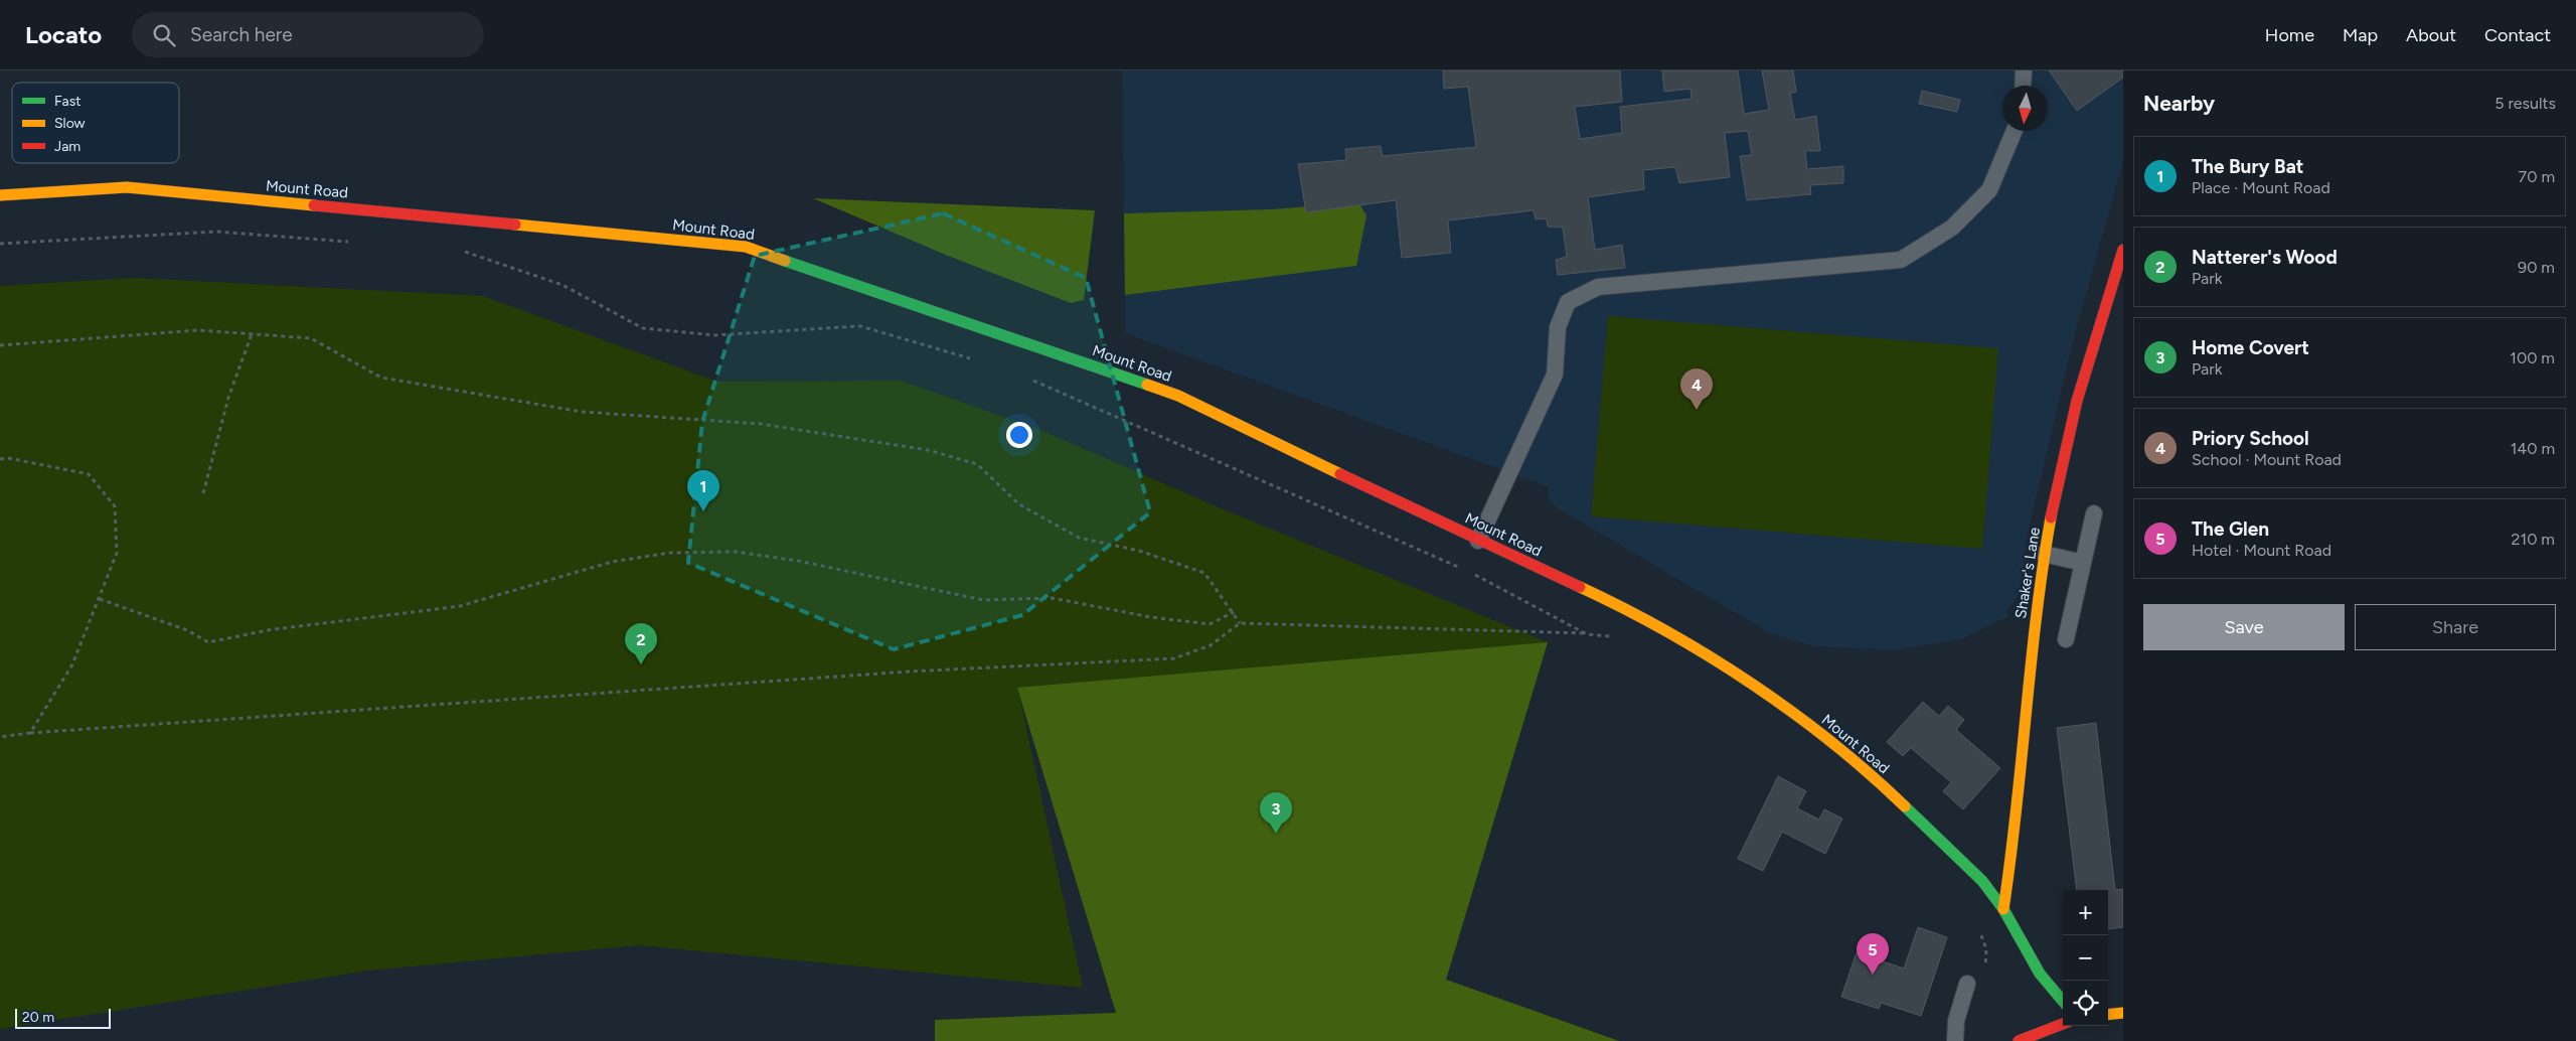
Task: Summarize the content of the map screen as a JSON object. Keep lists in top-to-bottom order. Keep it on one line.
{"streets":{"street":["Mount Road","Shaker's Lane"]},"crossings":[["Mount Road","Shaker's Lane"]],"legend":["Fast","Slow","Jam"],"scale_bar":"20 m","north":"bottom","page":{"header":"Locato","search":"Search here","nav":["Home","Map","About","Contact"],"heading":["Nearby","5 results"],"list":[{"mark":"1","name":"The Bury Bat","note":"Place · Mount Road","value":"70 m"},{"mark":"2","name":"Natterer's Wood","note":"Park","value":"90 m"},{"mark":"3","name":"Home Covert","note":"Park","value":"100 m"},{"mark":"4","name":"Priory School","note":"School · Mount Road","value":"140 m"},{"mark":"5","name":"The Glen","note":"Hotel · Mount Road","value":"210 m"}],"pins":["4","1","2","3","5"],"buttons":["Save","Share"],"map_buttons":["+","−"],"scale":"20 m"}}
